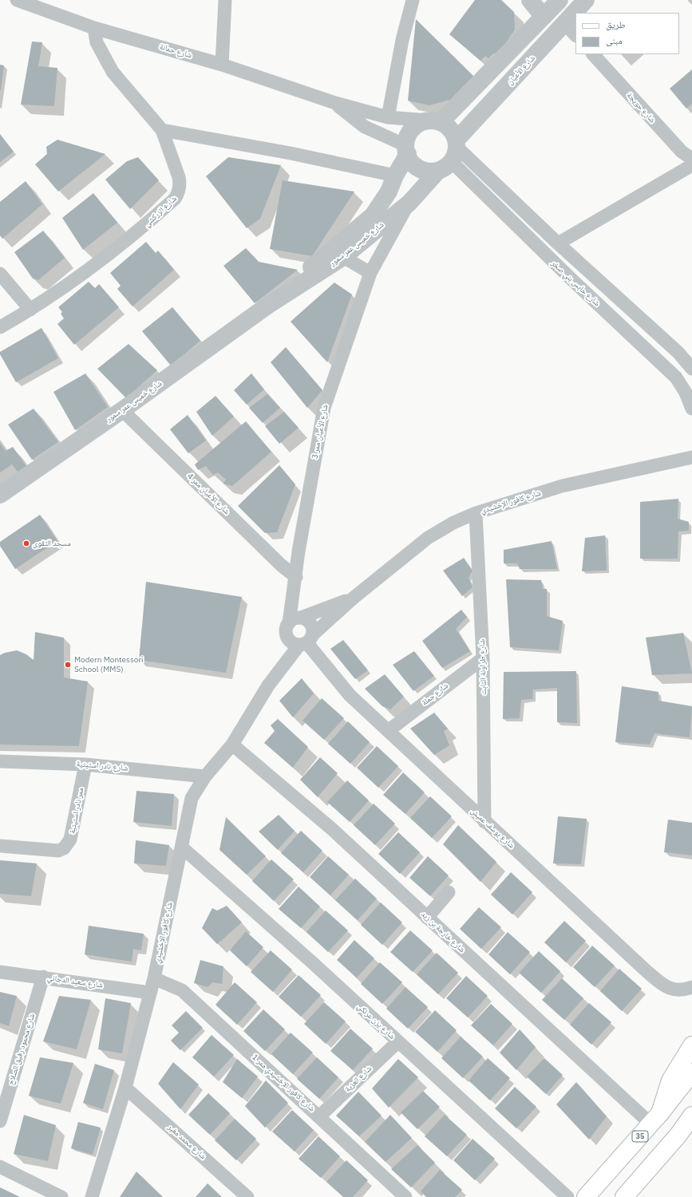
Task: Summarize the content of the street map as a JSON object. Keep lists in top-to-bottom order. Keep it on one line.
{"streets":{"main road":["35"],"street":["شارع حمانة","شارع الأعيان","شارع حويجة","شارع الزركشي","شارع خميس عمر سمور","شارع حابس بني صخر","شارع الأعيان ممر 3","شارع الأعيان ممر 4","شارع كافور الإخشيدي","شارع طراونة الثابت","شارع جملة","شارع نادر استيتية","ممر نادر استيتية","شارع يوسف عميش","شارع خارجة بن زيد","شارع سعيد الدجاني","شارع يزن عرنكي","شارع محمود رفيق الصلاح","شارع العزية","شارع كافور الإخشيدي ممر 1","شارع محمد مغير"]},"crossings":[["شارع حمانة","شارع الأعيان"],["شارع حمانة","شارع الزركشي"],["شارع حمانة","شارع خميس عمر سمور"],["شارع حمانة","شارع حابس بني صخر"],["شارع الأعيان","شارع خميس عمر سمور"],["شارع الأعيان","شارع حابس بني صخر"],["شارع خميس عمر سمور","شارع حابس بني صخر"],["شارع خميس عمر سمور","شارع الأعيان ممر 3"],["شارع خميس عمر سمور","شارع الأعيان ممر 4"],["شارع الأعيان ممر 3","شارع الأعيان ممر 4"],["شارع الأعيان ممر 3","شارع كافور الإخشيدي"],["شارع الأعيان ممر 3","شارع يوسف عميش"],["شارع كافور الإخشيدي","شارع طراونة الثابت"],["شارع كافور الإخشيدي","شارع نادر استيتية"],["شارع كافور الإخشيدي","شارع يوسف عميش"],["شارع كافور الإخشيدي","شارع خارجة بن زيد"],["شارع كافور الإخشيدي","شارع سعيد الدجاني"],["شارع كافور الإخشيدي","شارع يزن عرنكي"],["شارع كافور الإخشيدي","شارع كافور الإخشيدي ممر 1"],["شارع كافور الإخشيدي","شارع محمد مغير"],["شارع طراونة الثابت","شارع جملة"],["شارع طراونة الثابت","شارع يوسف عميش"],["شارع جملة","شارع يوسف عميش"],["شارع نادر استيتية","ممر نادر استيتية"],["شارع خارجة بن زيد","35"],["شارع سعيد الدجاني","شارع محمود رفيق الصلاح"],["شارع يزن عرنكي","شارع العزية"],["شارع العزية","شارع كافور الإخشيدي ممر 1"]],"places":["مسجد التقوى","Modern Montessori School (MMS)"],"legend":["طريق","مبنى"]}
